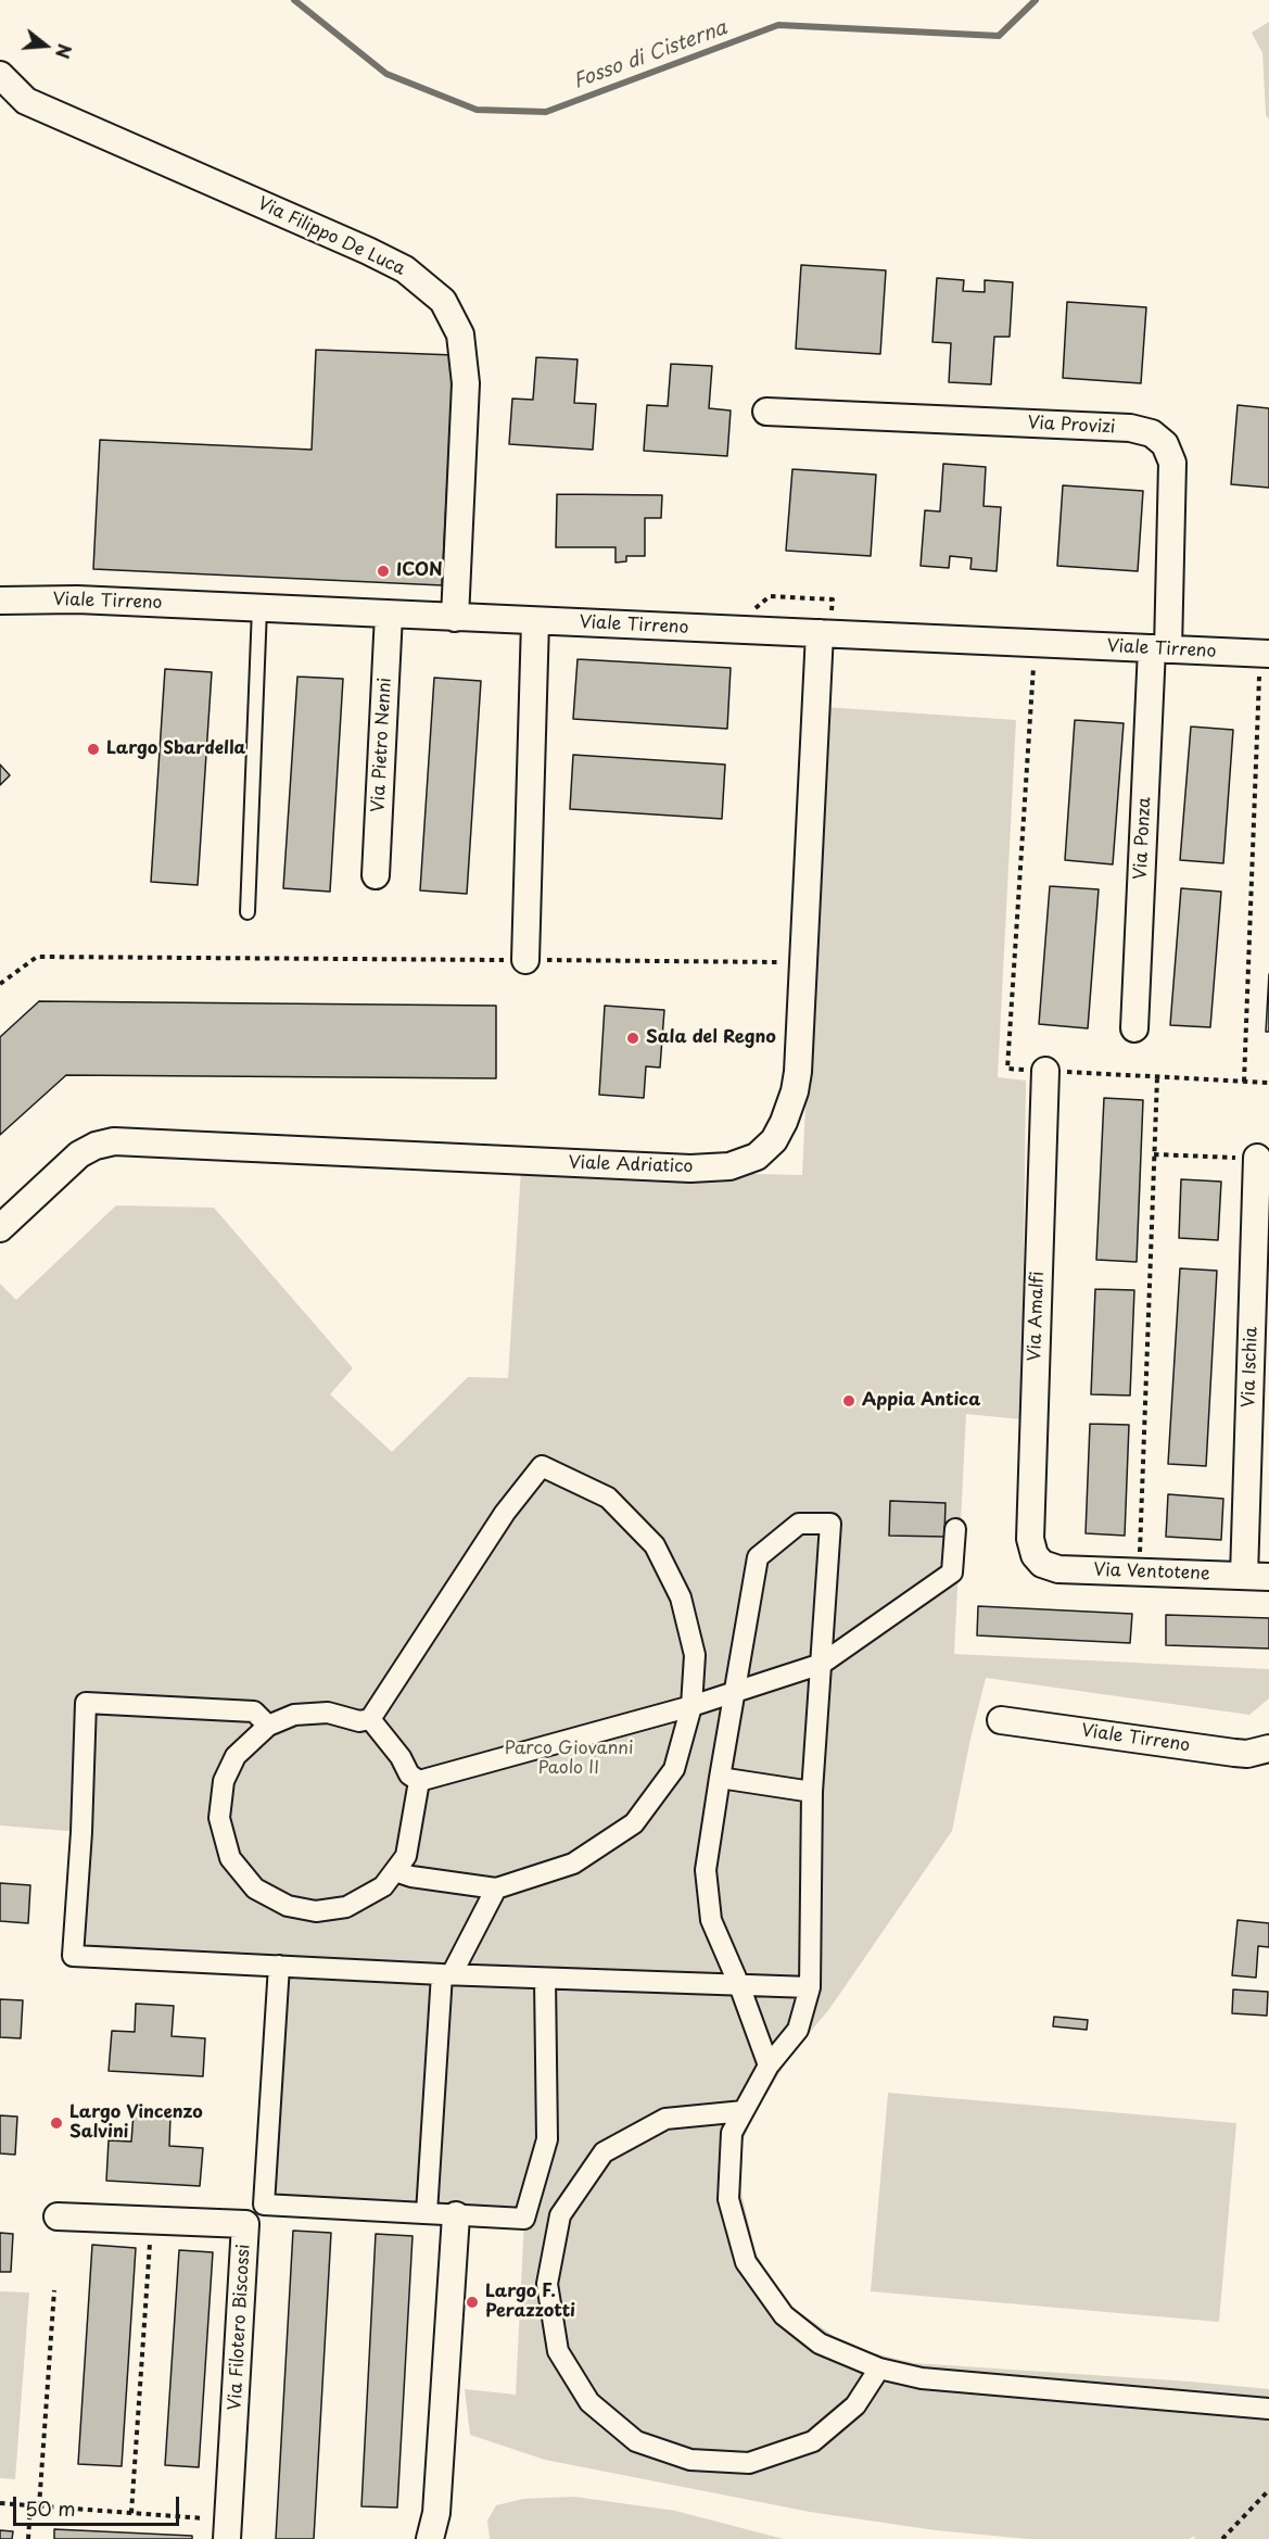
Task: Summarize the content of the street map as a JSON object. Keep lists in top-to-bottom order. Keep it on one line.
{"streets":{"street":["Via Filippo De Luca","Via Provizi","Viale Tirreno","Via Pietro Nenni","Via Ponza","Viale Adriatico","Via Amalfi","Via Ischia","Via Ventotene","Via Filotero Biscossi"]},"crossings":[["Via Filippo De Luca","Viale Tirreno"],["Via Provizi","Viale Tirreno"],["Via Provizi","Via Ponza"],["Viale Tirreno","Via Pietro Nenni"],["Viale Tirreno","Via Ponza"],["Viale Tirreno","Viale Adriatico"],["Via Amalfi","Via Ventotene"],["Via Ischia","Via Ventotene"]],"water":["Fosso di Cisterna"],"parks":["Parco Giovanni Paolo II"],"places":["ICON","Largo Sbardella","Sala del Regno","Appia Antica","Largo Vincenzo Salvini","Largo F. Perazzotti"],"scale_bar":"50 m","north":"right"}
